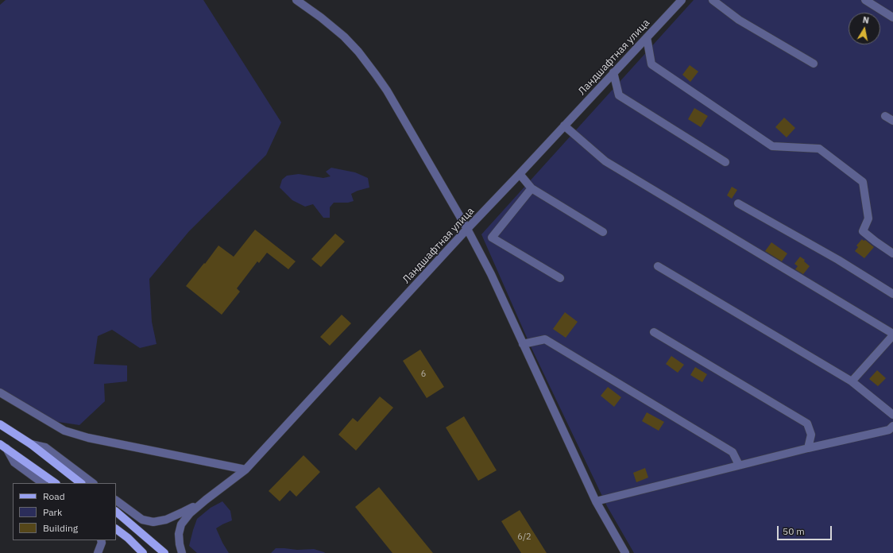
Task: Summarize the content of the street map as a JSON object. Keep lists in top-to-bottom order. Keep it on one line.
{"streets":{"street":["Ландшафтная улица"]},"house_numbers":["6","6/2"],"legend":["Road","Park","Building"],"scale_bar":"50 m","north":"top"}
